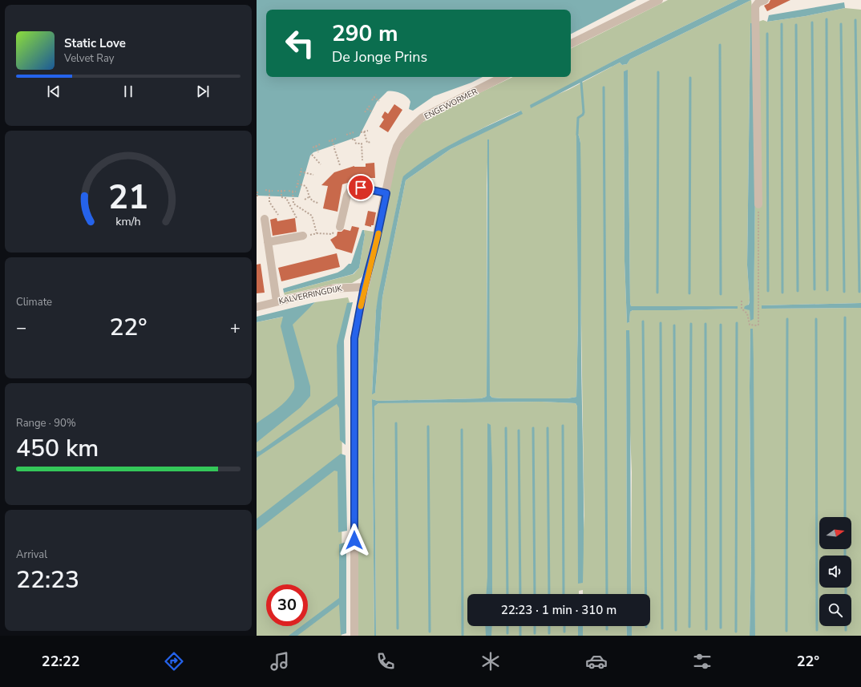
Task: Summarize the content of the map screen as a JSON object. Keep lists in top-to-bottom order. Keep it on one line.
{"streets":{"street":["ENGEWORMER","KALVERRINGDIJK"]},"crossings":[["ENGEWORMER","KALVERRINGDIJK"]],"north":"right","page":{"turn":["290 m","De Jonge Prins"],"song":["Static Love","Velvet Ray"],"tile":["Climate",["Range · 90%","450 km"],["Arrival","22:23"]],"heat":["−","22°","+"],"limit":"30","trip":"22:23 · 1 min · 310 m","tabs":["22:22","22°"],"gauge":["21","km/h"]}}
